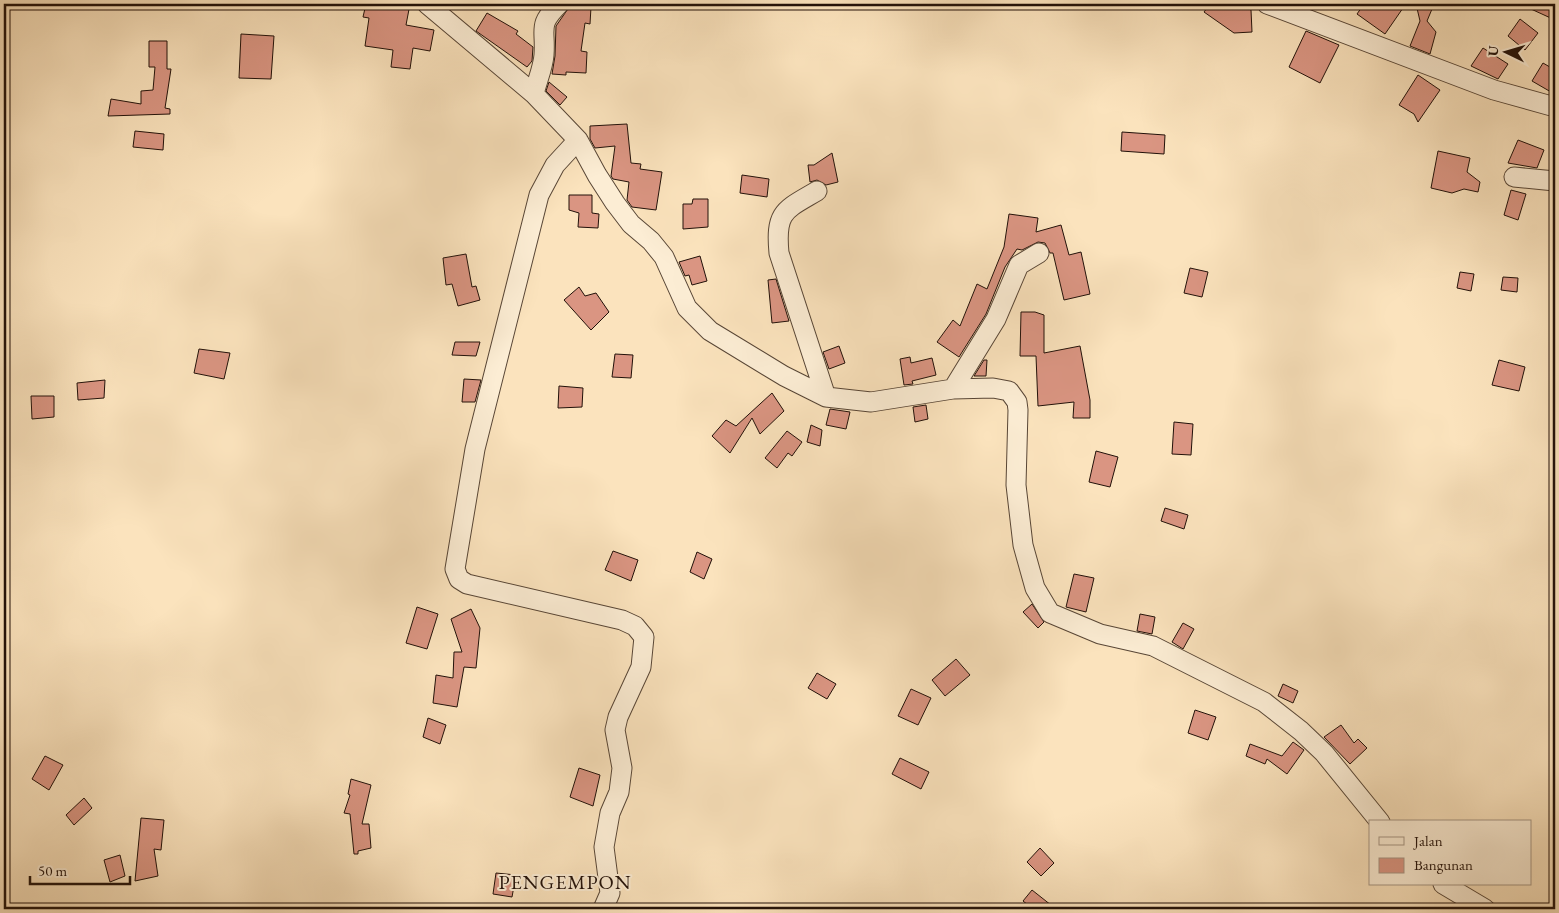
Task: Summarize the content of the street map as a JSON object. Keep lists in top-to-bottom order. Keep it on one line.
{"districts":["PENGEMPON"],"legend":["Jalan","Bangunan"],"scale_bar":"50 m","north":"left"}
